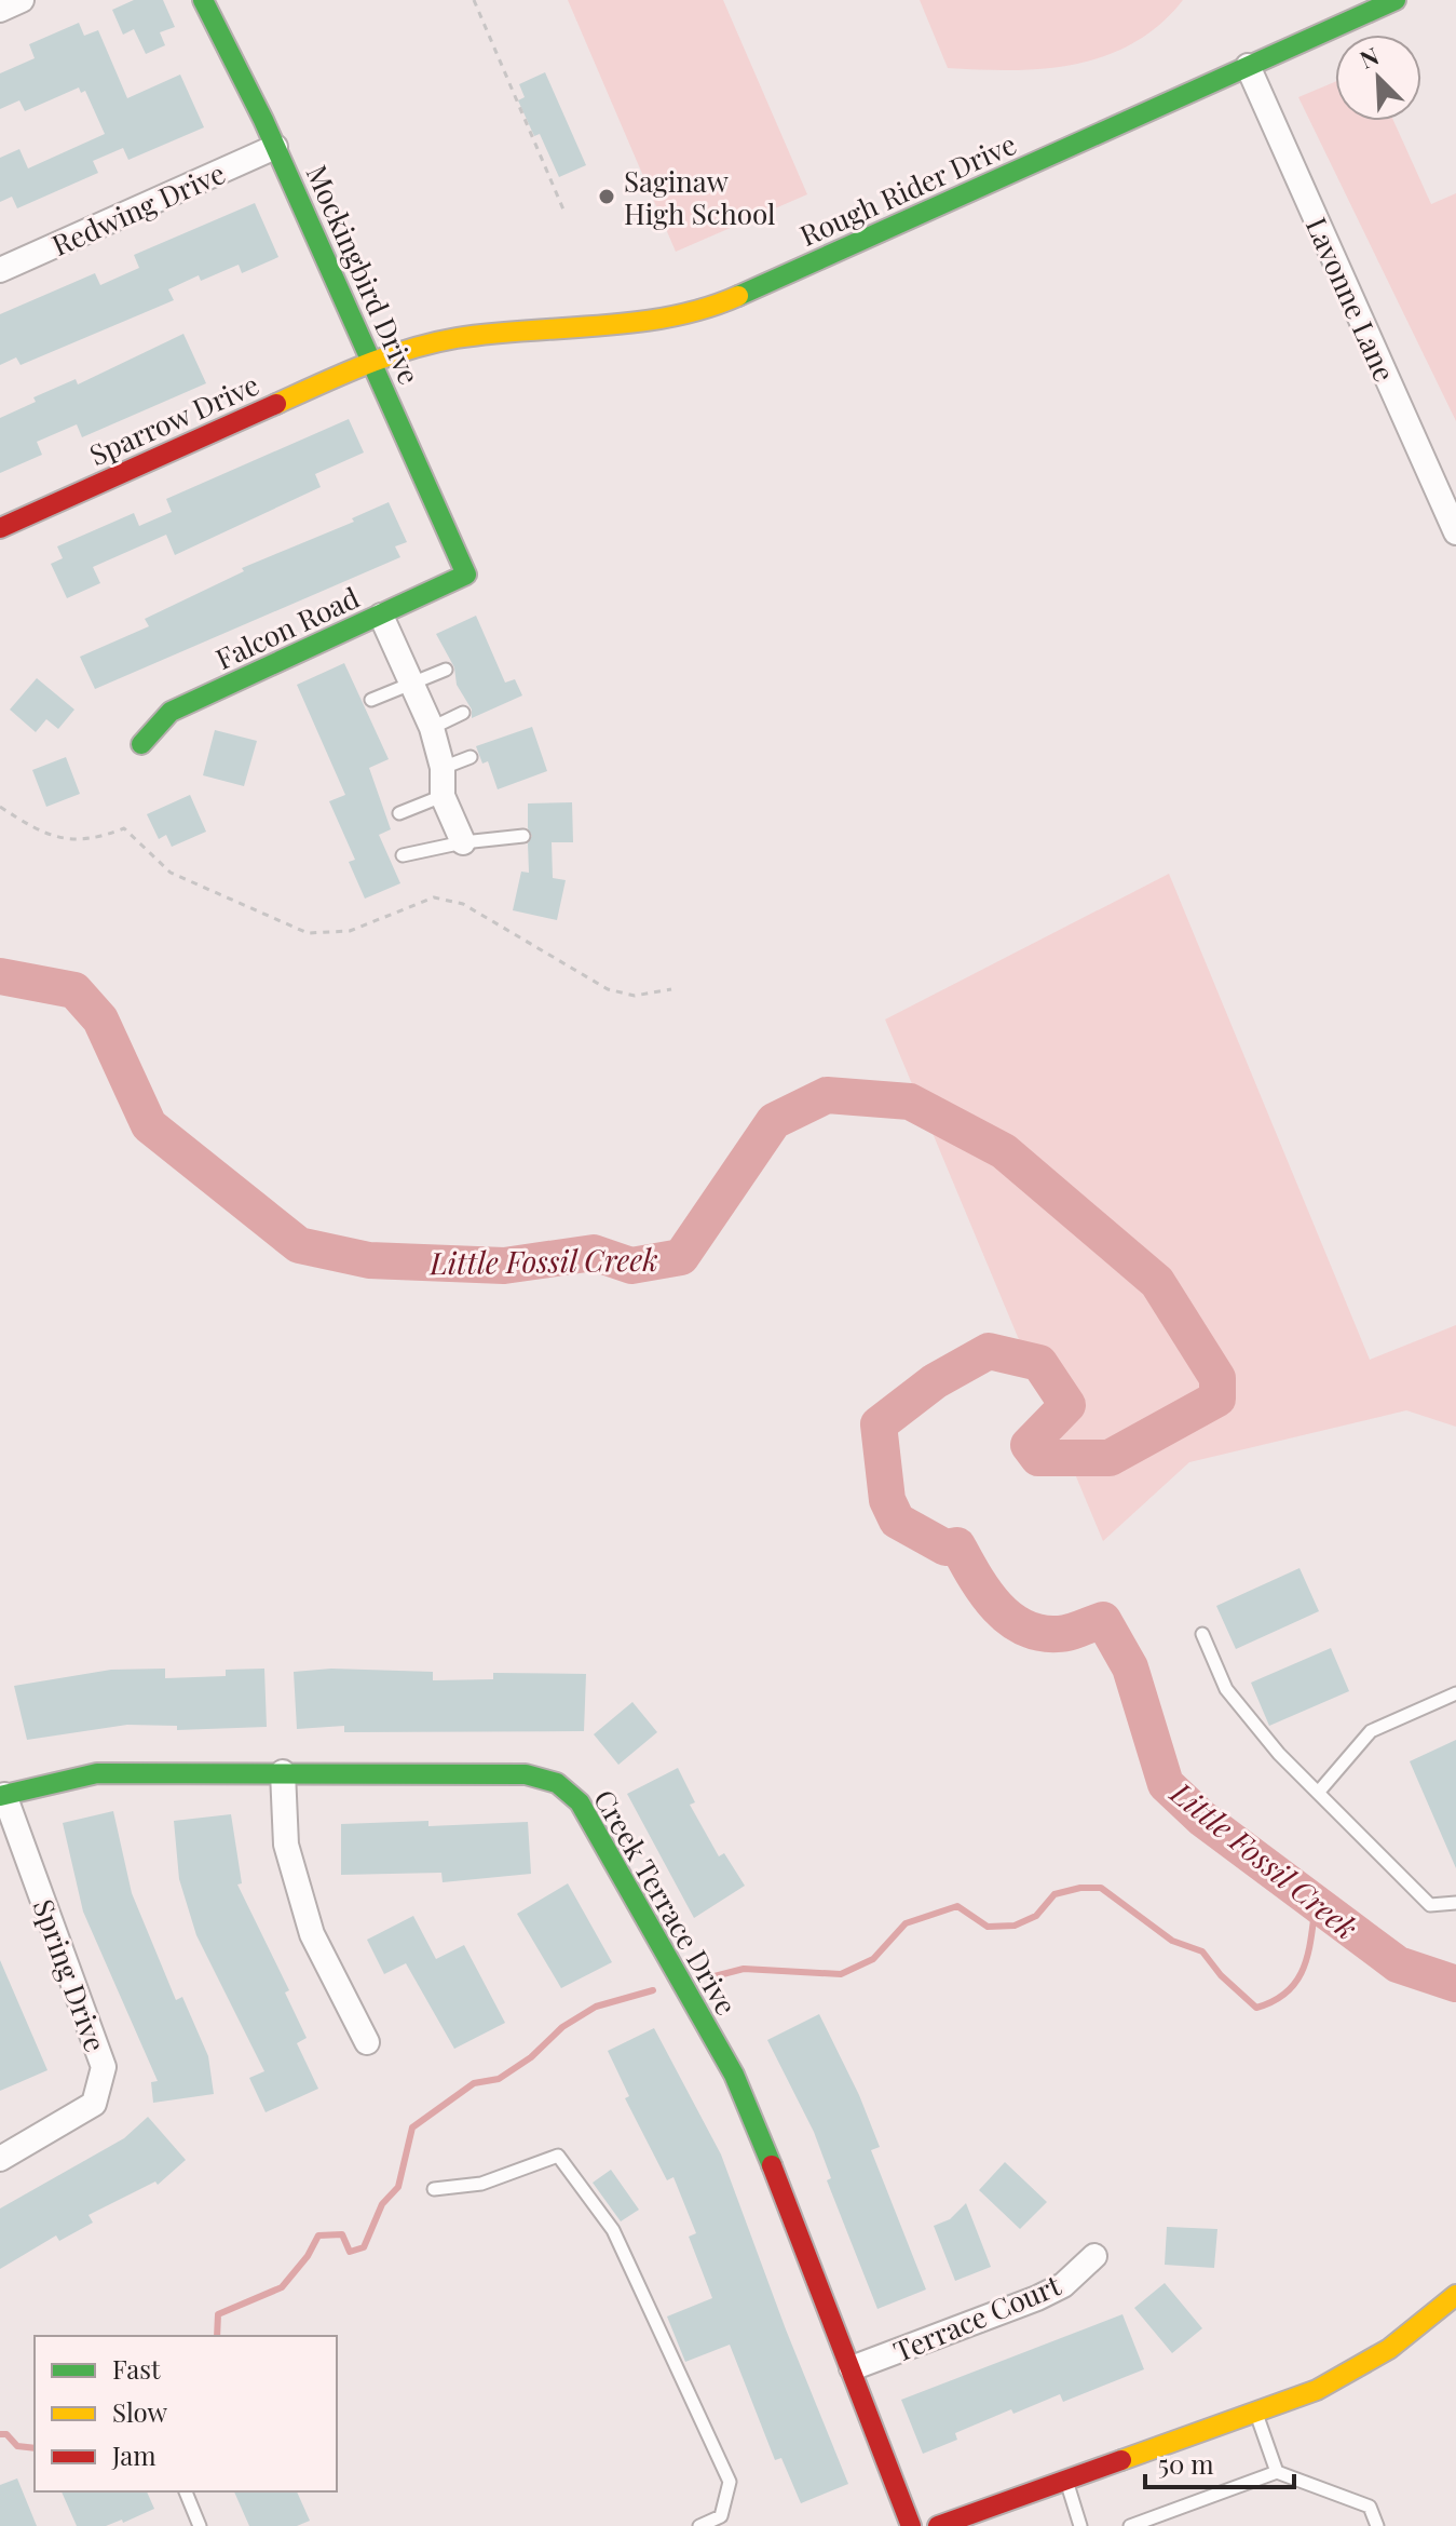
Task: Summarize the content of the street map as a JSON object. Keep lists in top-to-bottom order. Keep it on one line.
{"streets":{"street":["Rough Rider Drive","Redwing Drive","Mockingbird Drive","Lavonne Lane","Sparrow Drive","Falcon Road","Creek Terrace Drive","Spring Drive","Terrace Court"]},"crossings":[["Rough Rider Drive","Mockingbird Drive"],["Rough Rider Drive","Lavonne Lane"],["Rough Rider Drive","Sparrow Drive"],["Redwing Drive","Mockingbird Drive"],["Mockingbird Drive","Sparrow Drive"],["Mockingbird Drive","Falcon Road"],["Creek Terrace Drive","Spring Drive"],["Creek Terrace Drive","Terrace Court"]],"water":["Little Fossil Creek"],"places":["Saginaw High School"],"legend":["Fast","Slow","Jam"],"scale_bar":"50 m","north":"top left"}
